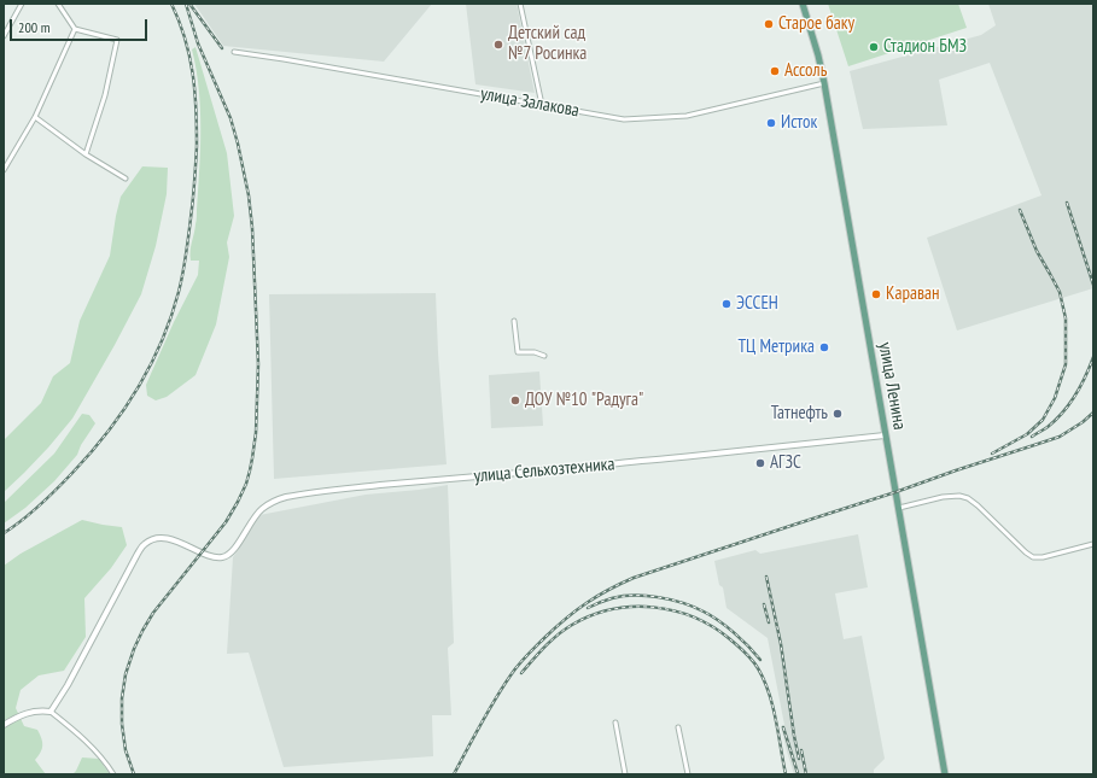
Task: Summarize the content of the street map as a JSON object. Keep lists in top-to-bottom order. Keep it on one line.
{"streets":{"main road":["улица Ленина"],"street":["улица Залакова","улица Сельхозтехника"]},"crossings":[["улица Залакова","улица Ленина"],["улица Ленина","улица Сельхозтехника"]],"places":["Старое баку","Детский сад №7 Росинка","Стадион БМЗ","Ассоль","Исток","Караван","ЭССЕН","ТЦ Метрика","ДОУ №10 \"Радуга\"","Татнефть","АГЗС"],"scale_bar":"200 m"}
